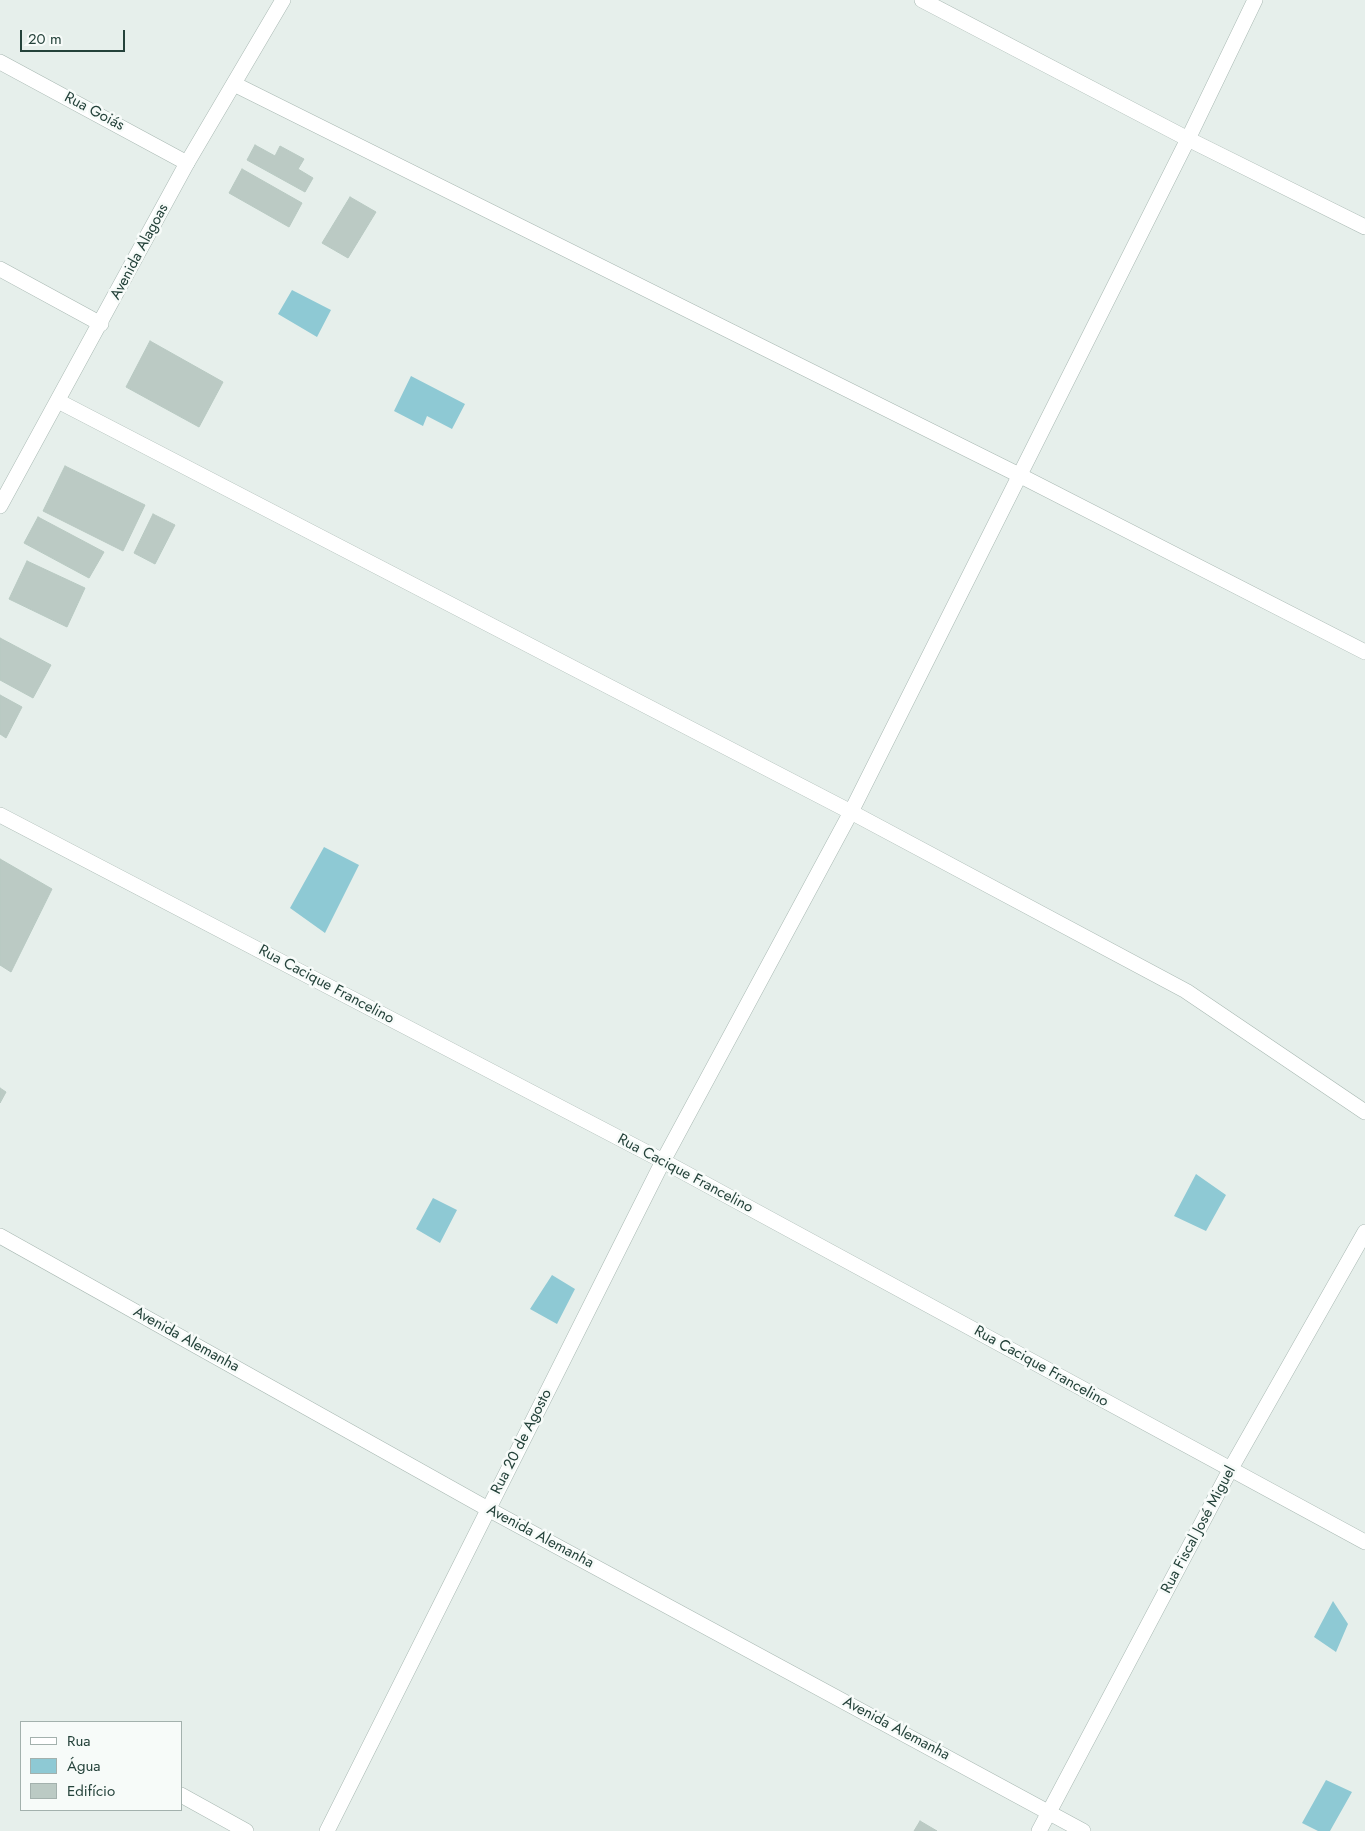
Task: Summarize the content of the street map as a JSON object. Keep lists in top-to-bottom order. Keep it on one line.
{"streets":{"street":["Rua Goiás","Avenida Alagoas","Rua Cacique Francelino","Avenida Alemanha","Rua 20 de Agosto","Rua Fiscal José Miguel"]},"crossings":[["Rua Goiás","Avenida Alagoas"],["Rua Cacique Francelino","Rua 20 de Agosto"],["Rua Cacique Francelino","Rua Fiscal José Miguel"],["Avenida Alemanha","Rua 20 de Agosto"],["Avenida Alemanha","Rua Fiscal José Miguel"]],"legend":["Rua","Água","Edifício"],"scale_bar":"20 m"}
